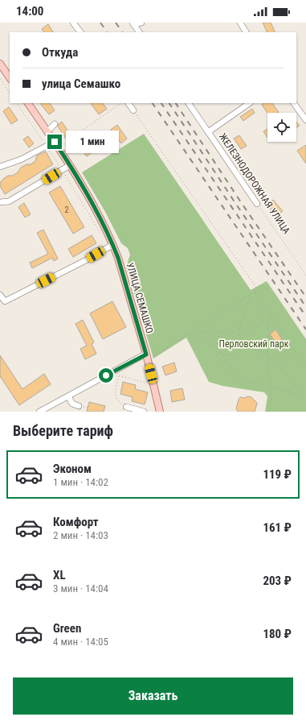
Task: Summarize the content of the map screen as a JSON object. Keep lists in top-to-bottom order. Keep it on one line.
{"streets":{"main road":["УЛИЦА СЕМАШКО"],"street":["ЖЕЛЕЗНОДОРОЖНАЯ УЛИЦА"]},"parks":["Перловский парк"],"house_numbers":["2"],"page":{"status":"14:00","banner":["Откуда","улица Семашко"],"bubble":"1 мин","heading":"Выберите тариф","list":[{"name":"Эконом","note":"1 мин · 14:02","value":"119 ₽"},{"name":"Комфорт","note":"2 мин · 14:03","value":"161 ₽"},{"name":"XL","note":"3 мин · 14:04","value":"203 ₽"},{"name":"Green","note":"4 мин · 14:05","value":"180 ₽"}],"buttons":"Заказать"}}
